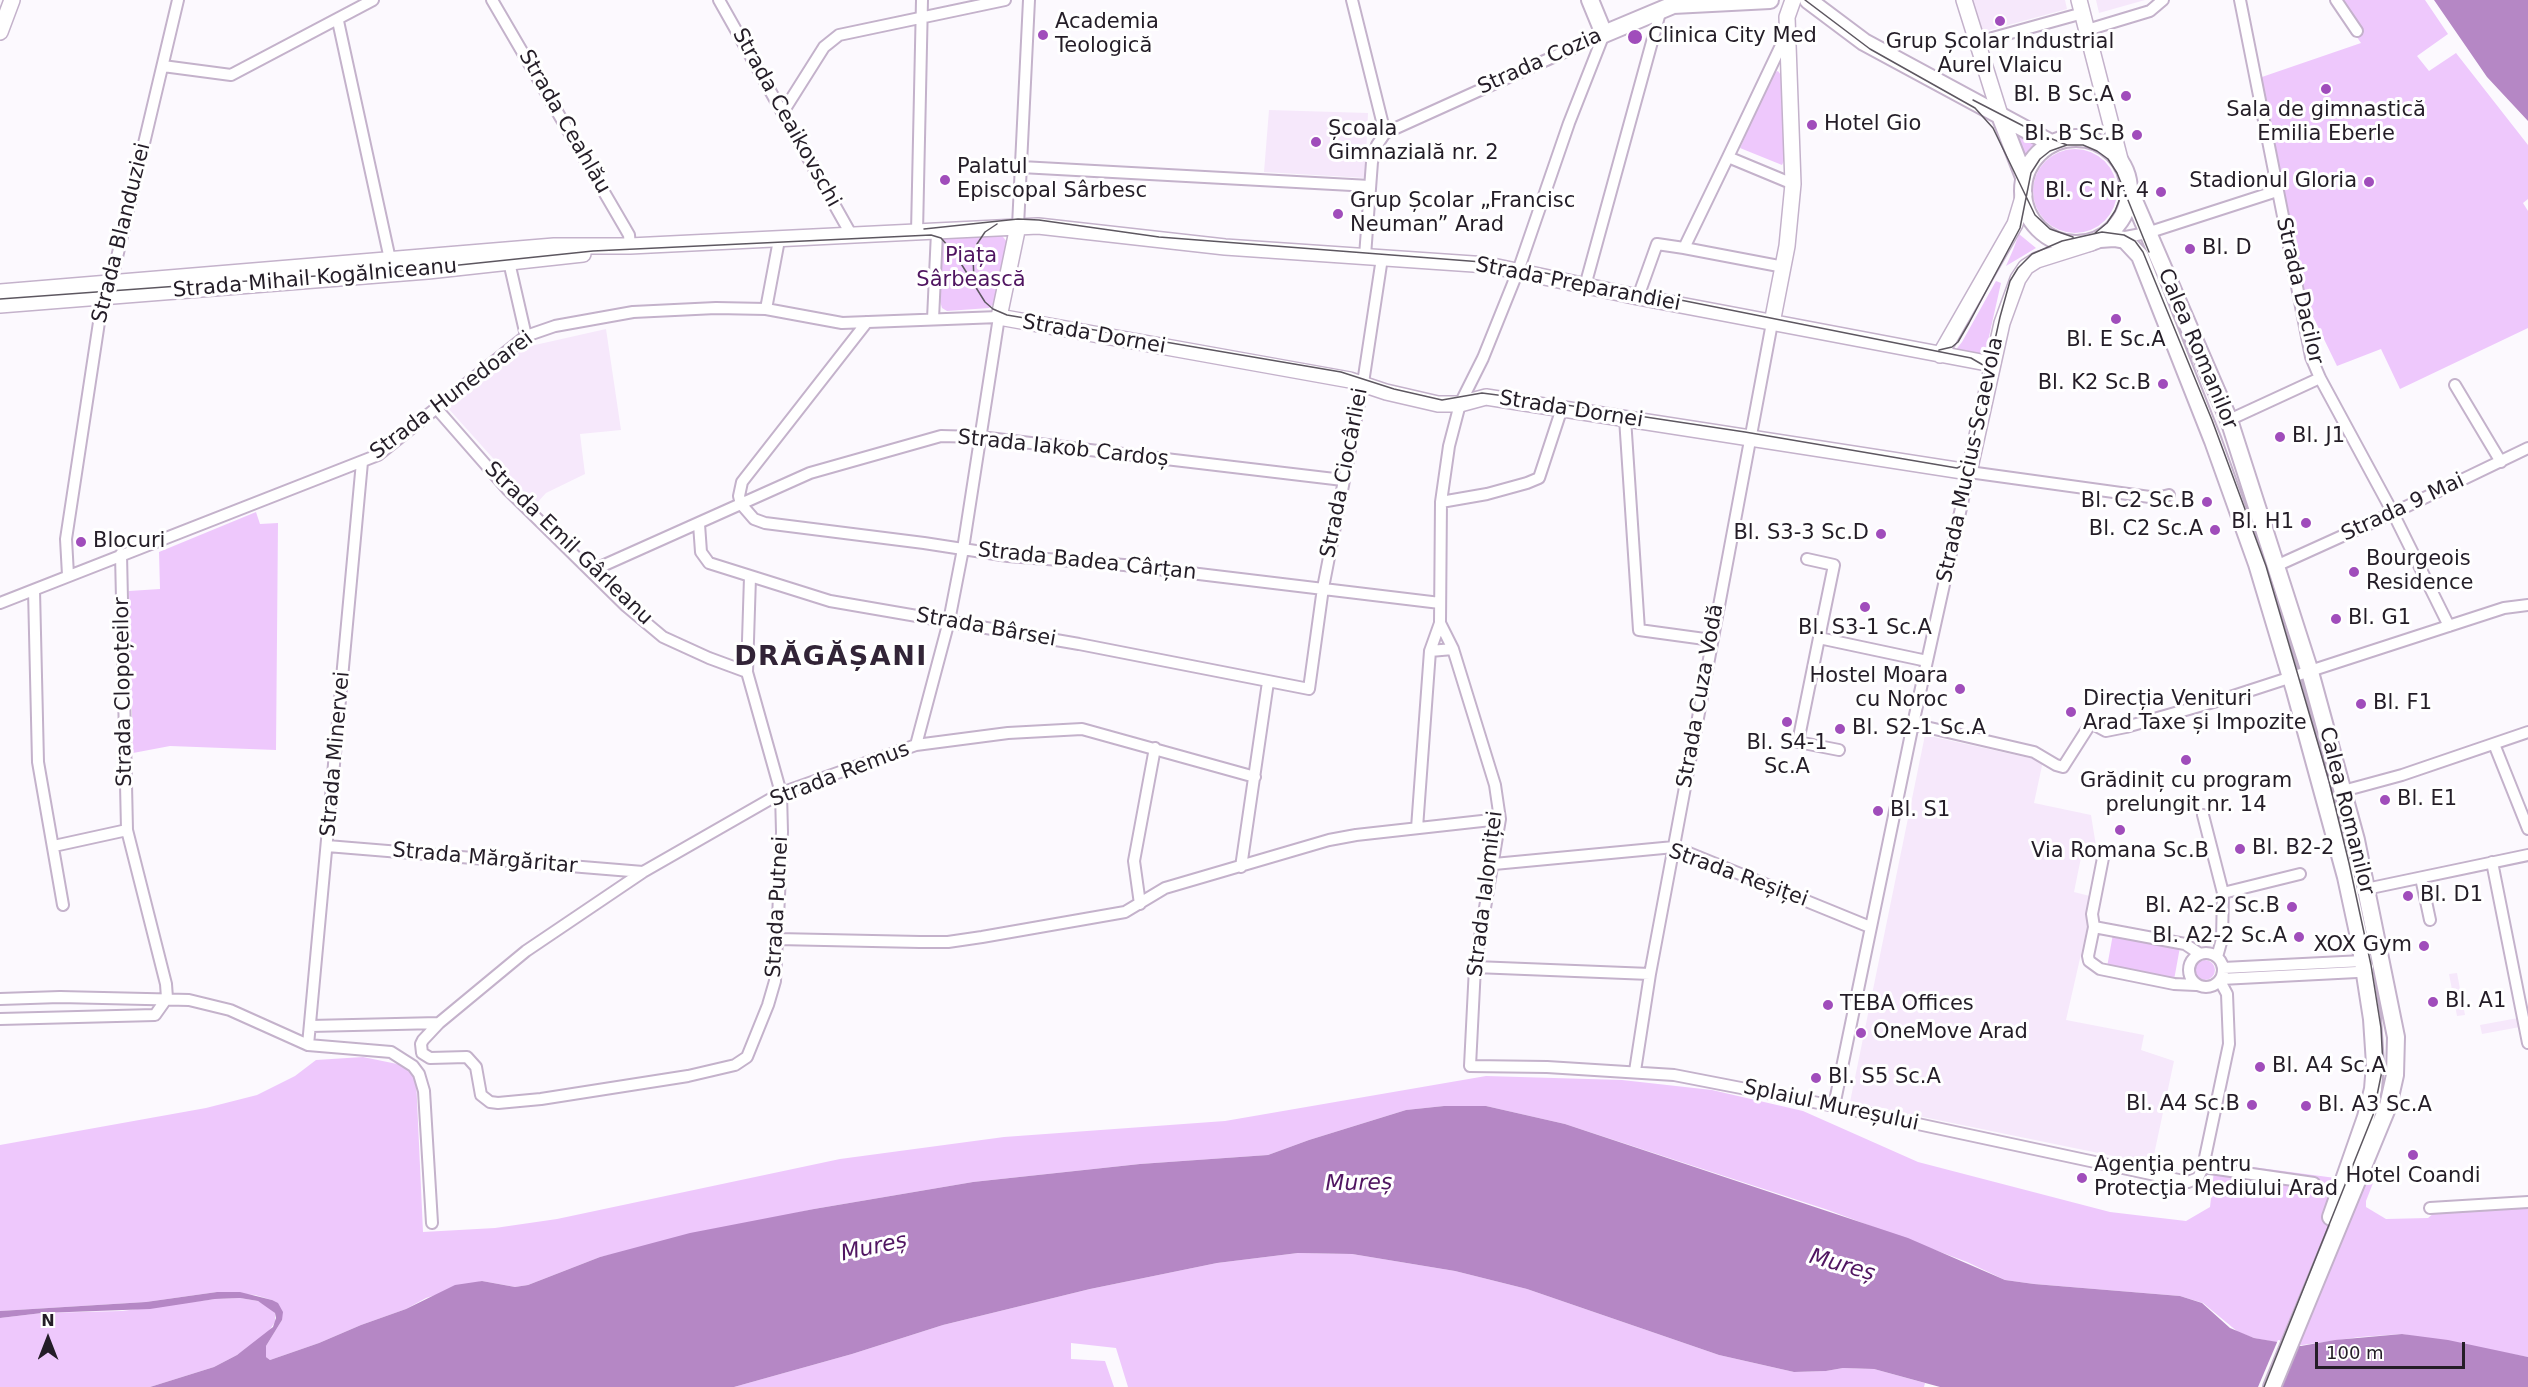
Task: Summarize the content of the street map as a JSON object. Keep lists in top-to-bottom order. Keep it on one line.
{"streets":{"main road":["Strada Cozia","Strada Mihail Kogălniceanu","Strada Preparandiei","Strada Dornei","Calea Romanilor","Strada Mucius Scaevola"],"street":["Strada Ceaikovschi","Strada Ceahlău","Strada Blanduziei","Strada Dacilor","Strada Hunedoarei","Strada Iakob Cardoș","Strada Ciocârliei","Strada 9 Mai","Strada Emil Gârleanu","Strada Badea Cârțan","Strada Bârsei","Strada Clopoțeilor","Strada Cuza Vodă","Strada Minervei","Strada Remus","Strada Mărgăritar","Strada Reșiței","Strada Ialomiței","Strada Putnei","Splaiul Mureșului"]},"crossings":[["Strada Ceaikovschi","Strada Mihail Kogălniceanu"],["Strada Ceahlău","Strada Mihail Kogălniceanu"],["Strada Blanduziei","Strada Mihail Kogălniceanu"],["Strada Blanduziei","Strada Hunedoarei"],["Strada Mihail Kogălniceanu","Strada Preparandiei"],["Strada Preparandiei","Strada Mucius Scaevola"],["Strada Preparandiei","Strada Ciocârliei"],["Strada Preparandiei","Strada Cuza Vodă"],["Strada Dacilor","Strada 9 Mai"],["Strada Dornei","Strada Hunedoarei"],["Strada Dornei","Strada Mucius Scaevola"],["Strada Dornei","Strada Ciocârliei"],["Strada Dornei","Strada Cuza Vodă"],["Calea Romanilor","Strada Mucius Scaevola"],["Calea Romanilor","Strada 9 Mai"],["Strada Hunedoarei","Strada Emil Gârleanu"],["Strada Hunedoarei","Strada Clopoțeilor"],["Strada Hunedoarei","Strada Minervei"],["Strada Iakob Cardoș","Strada Ciocârliei"],["Strada Iakob Cardoș","Strada Emil Gârleanu"],["Strada Iakob Cardoș","Strada Badea Cârțan"],["Strada Iakob Cardoș","Strada Bârsei"],["Strada Mucius Scaevola","Strada Reșiței"],["Strada Mucius Scaevola","Splaiul Mureșului"],["Strada Ciocârliei","Strada Badea Cârțan"],["Strada Ciocârliei","Strada Bârsei"],["Strada Emil Gârleanu","Strada Putnei"],["Strada Bârsei","Strada Putnei"],["Strada Cuza Vodă","Strada Reșiței"],["Strada Cuza Vodă","Splaiul Mureșului"],["Strada Minervei","Strada Mărgăritar"],["Strada Remus","Strada Mărgăritar"],["Strada Remus","Strada Putnei"],["Strada Reșiței","Strada Ialomiței"],["Strada Ialomiței","Splaiul Mureșului"]],"districts":["DRĂGĂȘANI"],"water":["Mureș"],"parks":["Piața Sârbească"],"places":["Grup Școlar Industrial Aurel Vlaicu","Academia Teologică","Clinica City Med","Sala de gimnastică Emilia Eberle","Bl. B Sc.A","Hotel Gio","Bl. B Sc.B","Școala Gimnazială nr. 2","Palatul Episcopal Sârbesc","Stadionul Gloria","Bl. C Nr. 4","Grup Școlar „Francisc Neuman” Arad","Bl. D","Bl. E Sc.A","Bl. K2 Sc.B","Bl. J1","Bl. C2 Sc.B","Bl. H1","Bl. C2 Sc.A","Bl. S3-3 Sc.D","Blocuri","Bourgeois Residence","Bl. S3-1 Sc.A","Bl. G1","Hostel Moara cu Noroc","Bl. F1","Direcția Venituri Arad Taxe și Impozite","Bl. S4-1 Sc.A","Bl. S2-1 Sc.A","Grădiniț cu program prelungit nr. 14","Bl. E1","Bl. S1","Via Romana Sc.B","Bl. B2-2","Bl. D1","Bl. A2-2 Sc.B","Bl. A2-2 Sc.A","XOX Gym","Bl. A1","TEBA Offices","OneMove Arad","Bl. A4 Sc.A","Bl. S5 Sc.A","Bl. A4 Sc.B","Bl. A3 Sc.A","Hotel Coandi","Agenţia pentru Protecţia Mediului Arad"],"scale_bar":"100 m","north":"top"}
